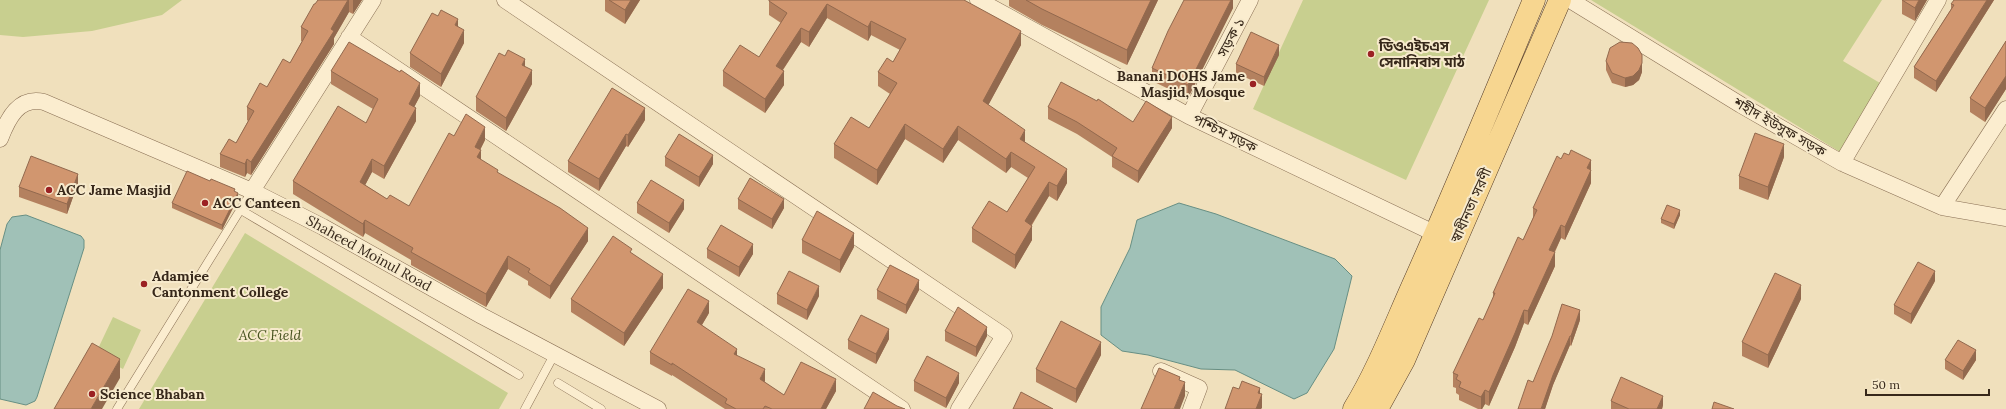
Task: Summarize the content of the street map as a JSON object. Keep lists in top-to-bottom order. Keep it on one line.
{"streets":{"main road":["স্বাধীনতা সরণী"],"street":["সড়ক ১","শহীদ ইউসুফ সড়ক","পশ্চিম সড়ক","Shaheed Moinul Road"]},"crossings":[["সড়ক ১","পশ্চিম সড়ক"],["পশ্চিম সড়ক","স্বাধীনতা সরণী"]],"parks":["ACC Field"],"places":["ডিওএইচএস সেনানিবাস মাঠ","Banani DOHS Jame Masjid, Mosque","ACC Jame Masjid","ACC Canteen","Adamjee Cantonment College","Science Bhaban"],"scale_bar":"50 m"}
